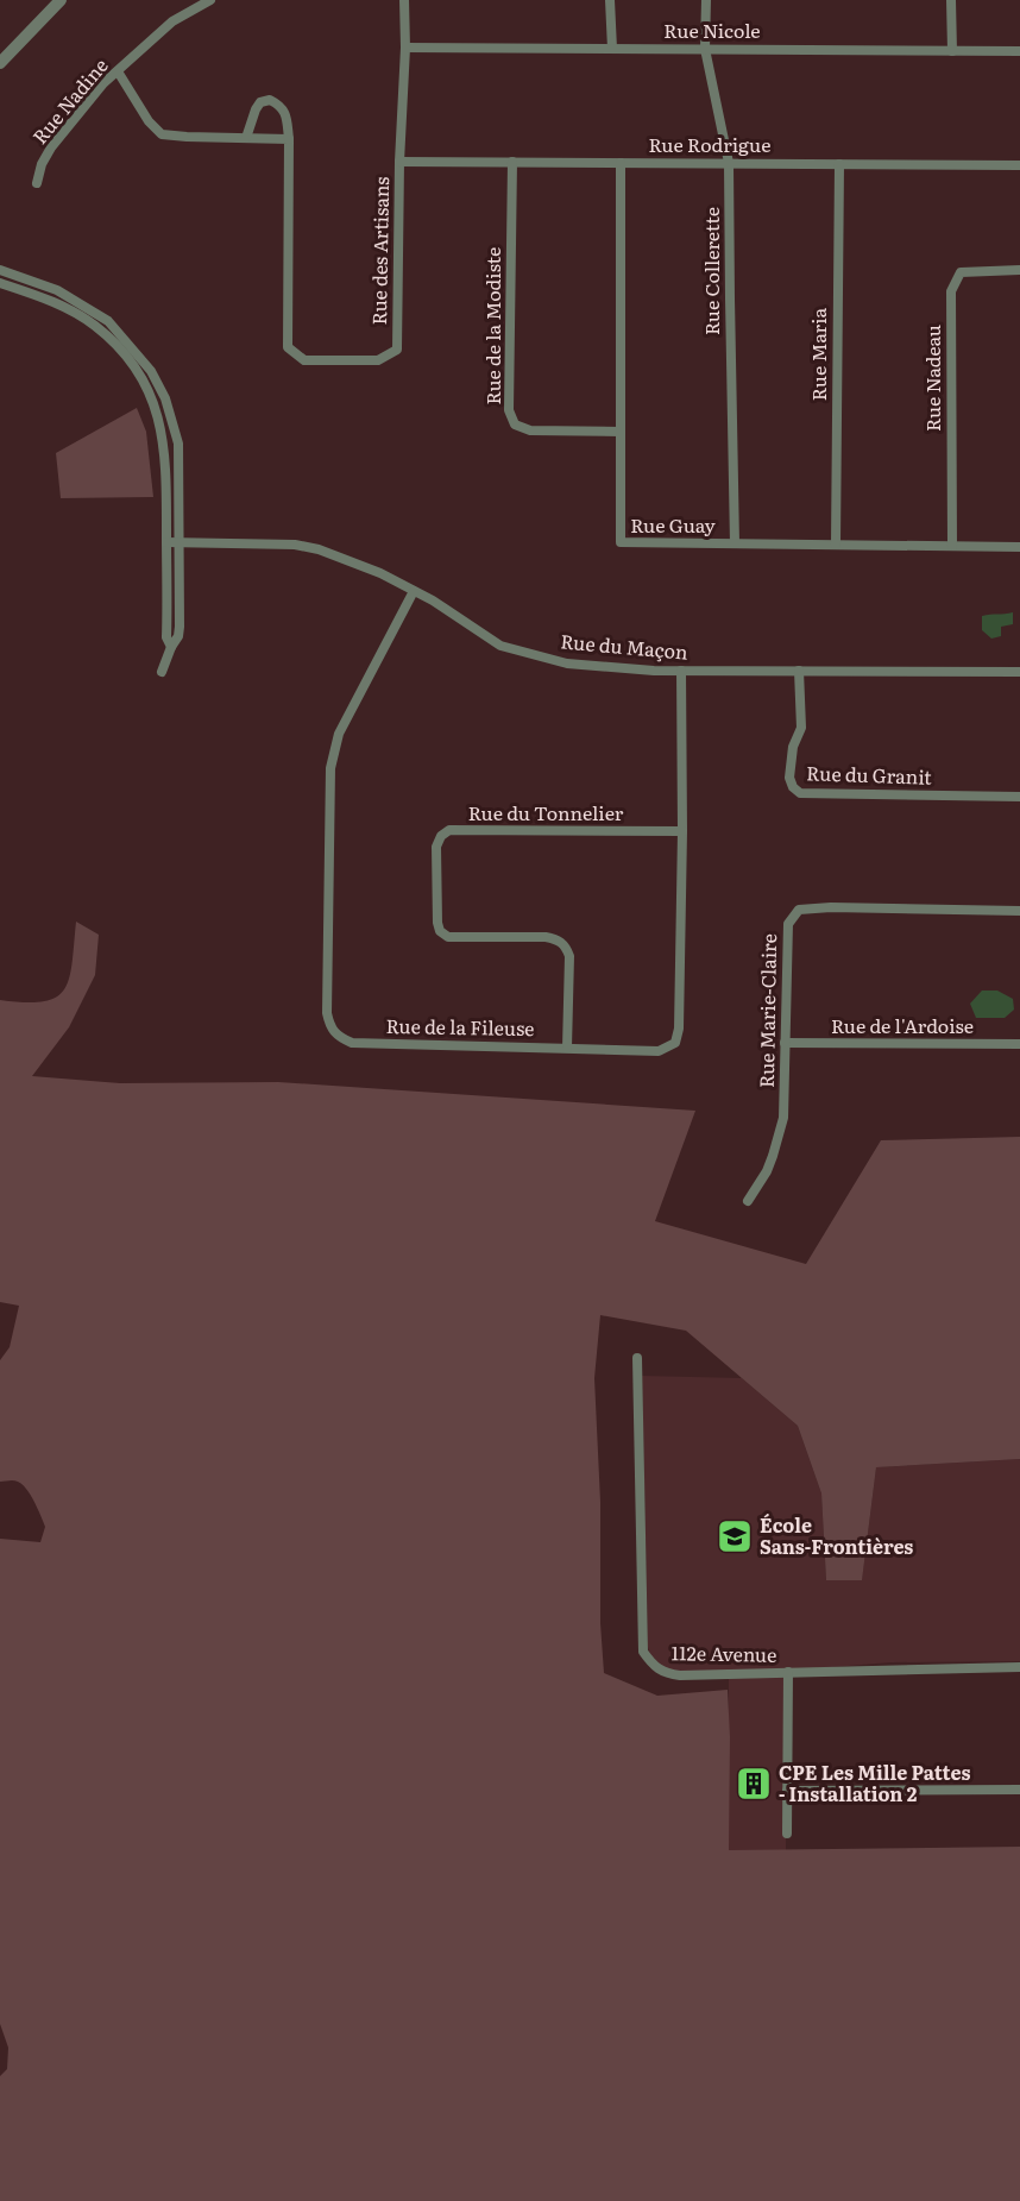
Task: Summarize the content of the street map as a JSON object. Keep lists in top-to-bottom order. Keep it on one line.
{"streets":{"street":["Rue Nicole","Rue Nadine","Rue Rodrigue","Rue des Artisans","Rue Collerette","Rue de la Modiste","Rue Maria","Rue Nadeau","Rue Guay","Rue du Maçon","Rue du Granit","Rue du Tonnelier","Rue Marie-Claire","Rue de l'Ardoise","Rue de la Fileuse","112e Avenue"]},"crossings":[["Rue Nicole","Rue des Artisans"],["Rue Nicole","Rue Collerette"],["Rue Rodrigue","Rue des Artisans"],["Rue Rodrigue","Rue Collerette"],["Rue Rodrigue","Rue de la Modiste"],["Rue Rodrigue","Rue Maria"],["Rue Rodrigue","Rue Guay"],["Rue Collerette","Rue Guay"],["Rue de la Modiste","Rue Guay"],["Rue Maria","Rue Guay"],["Rue Nadeau","Rue Guay"],["Rue du Maçon","Rue du Granit"],["Rue du Maçon","Rue de la Fileuse"],["Rue du Tonnelier","Rue de la Fileuse"],["Rue Marie-Claire","Rue de l'Ardoise"]],"places":{"school or university":["École Sans-Frontières"],"building":["CPE Les Mille Pattes - Installation 2"]}}
